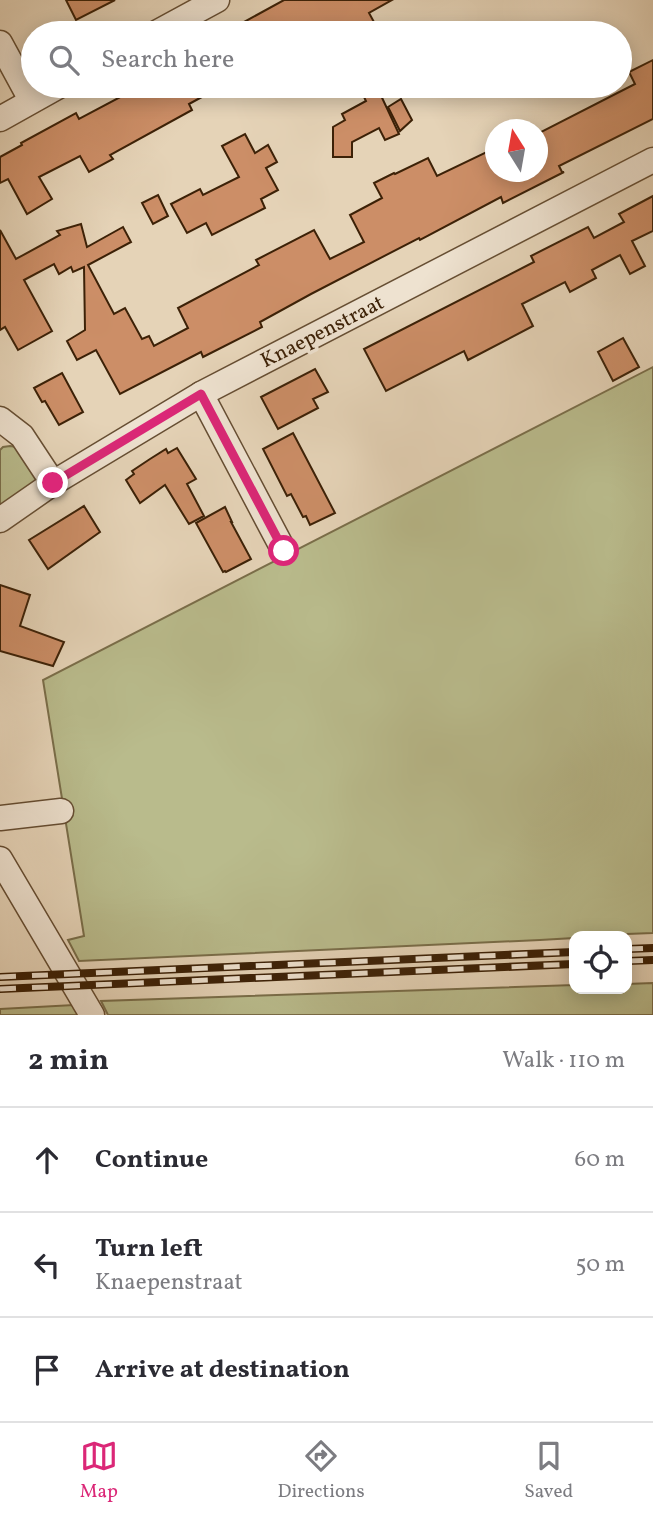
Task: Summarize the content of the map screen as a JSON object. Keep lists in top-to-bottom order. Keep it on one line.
{"streets":{"street":["Knaepenstraat"]},"north":"top","page":{"search":"Search here","heading":["2 min","Walk · 110 m"],"list":[["Continue","60 m"],["Turn left","Knaepenstraat","50 m"],"Arrive at destination"],"nav":["Map","Directions","Saved"]}}
